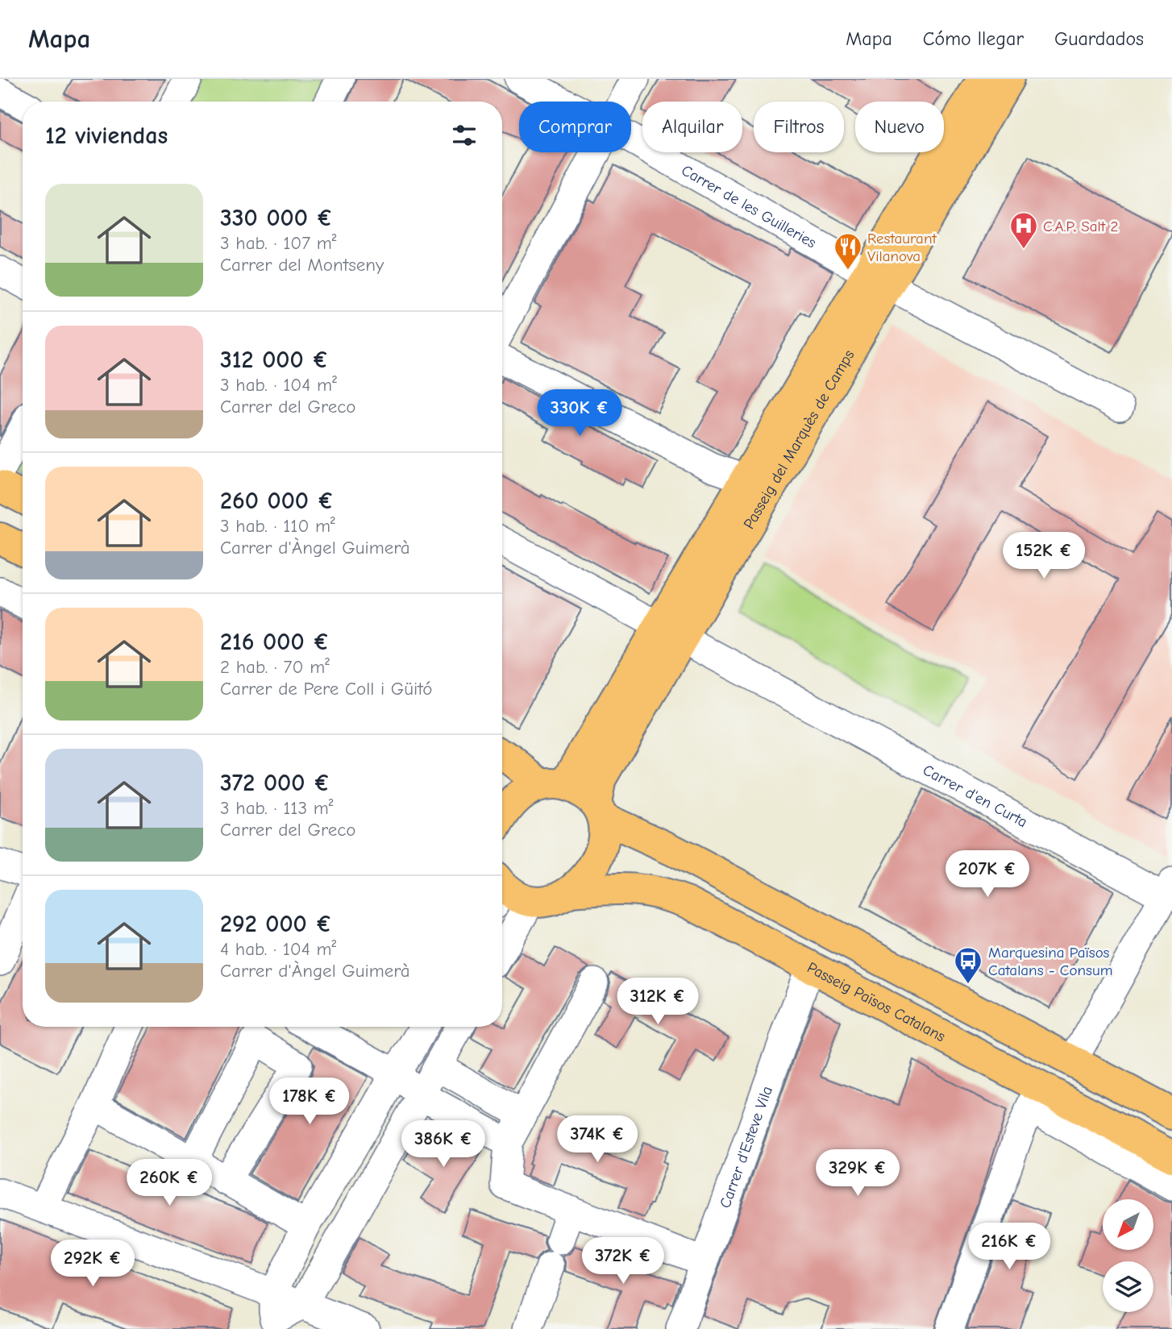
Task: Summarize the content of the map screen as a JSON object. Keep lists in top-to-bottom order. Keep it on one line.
{"streets":{"main road":["Passeig del Marquès de Camps","Passeig Països Catalans"],"street":["Carrer de les Guilleries","Carrer d'en Curta","Carrer d'Esteve Vila"]},"crossings":[["Carrer de les Guilleries","Passeig del Marquès de Camps"],["Passeig del Marquès de Camps","Carrer d'en Curta"],["Passeig del Marquès de Camps","Passeig Països Catalans"],["Passeig Països Catalans","Carrer d'Esteve Vila"]],"places":{"hospital":["C.A.P. Salt 2"],"restaurant":["Restaurant Vilanova"],"bus stop":["Marquesina Països Catalans - Consum"]},"north":"bottom left","page":{"header":"Mapa","nav":["Mapa","Cómo llegar","Guardados"],"chip":["Comprar","Alquilar","Filtros","Nuevo"],"heading":"12 viviendas","list":[{"name":"330 000 €","note":"3 hab. · 107 m² · Carrer del Montseny"},{"name":"312 000 €","note":"3 hab. · 104 m² · Carrer del Greco"},{"name":"260 000 €","note":"3 hab. · 110 m² · Carrer d'Àngel Guimerà"},{"name":"216 000 €","note":"2 hab. · 70 m² · Carrer de Pere Coll i Güitó"},{"name":"372 000 €","note":"3 hab. · 113 m² · Carrer del Greco"},{"name":"292 000 €","note":"4 hab. · 104 m² · Carrer d'Àngel Guimerà"}],"price":["330K €","152K €","207K €","312K €","178K €","374K €","386K €","329K €","260K €","216K €","372K €","292K €"]}}
